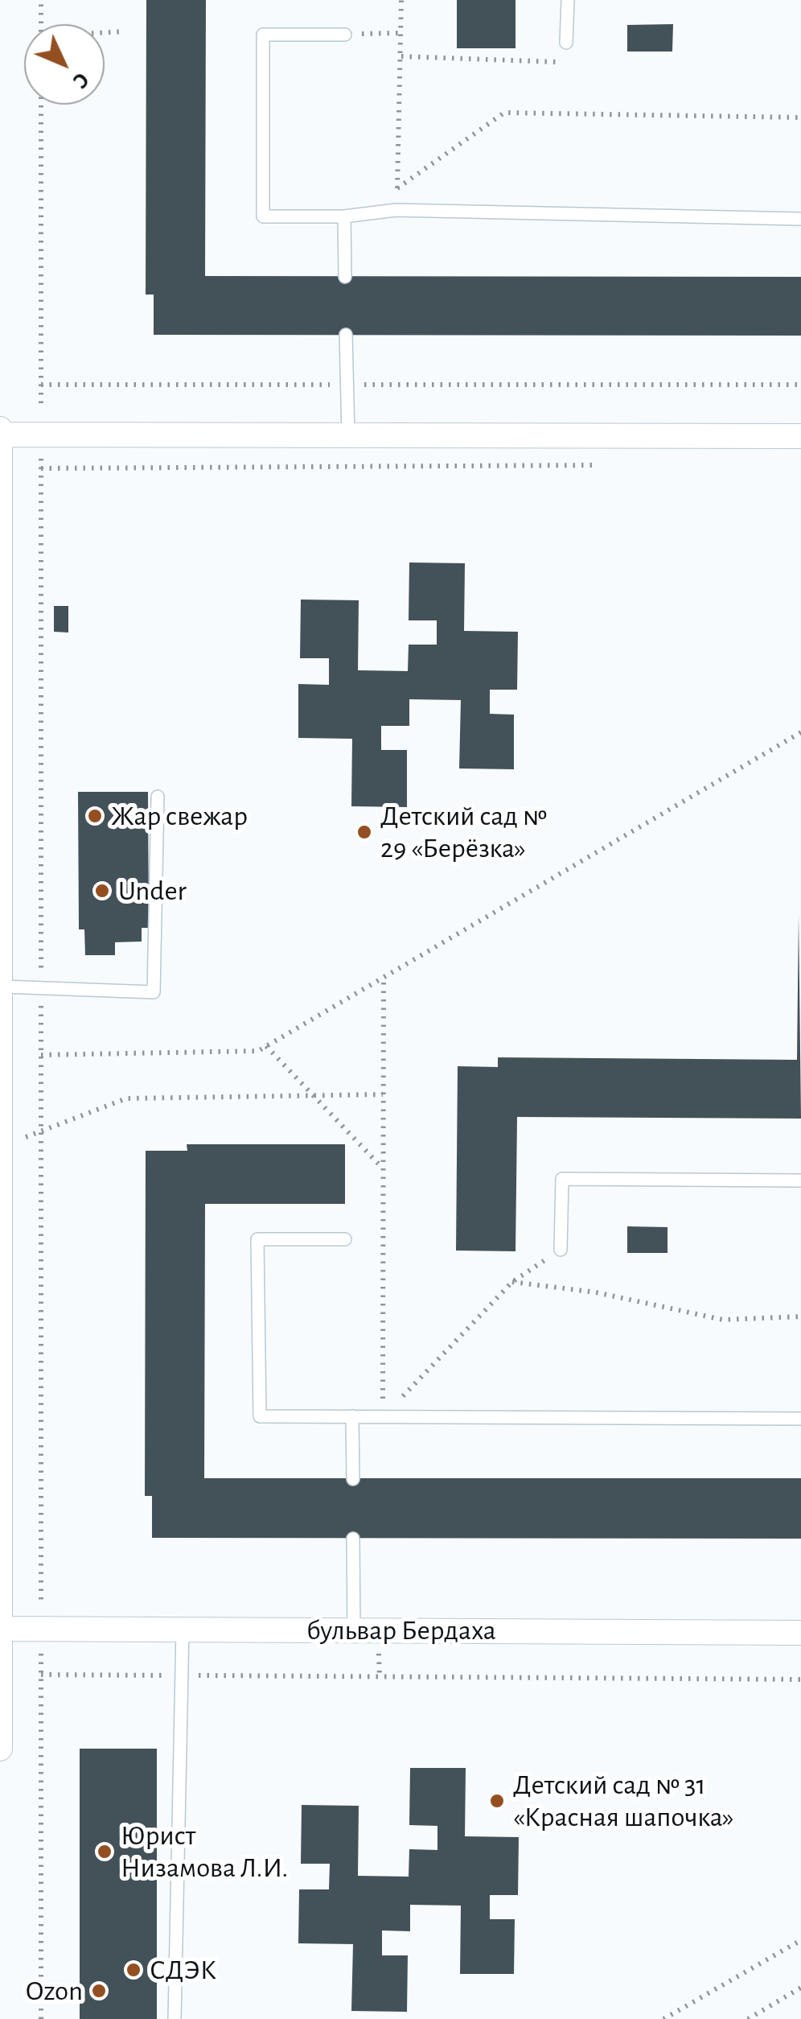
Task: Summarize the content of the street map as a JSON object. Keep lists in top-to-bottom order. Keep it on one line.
{"streets":{"street":["бульвар Бердаха"]},"places":["Жар свежар","Детский сад № 29 «Берёзка»","Under","Детский сад № 31 «Красная шапочка»","Юрист Низамова Л.И.","СДЭК","Ozon"],"north":"bottom right"}
